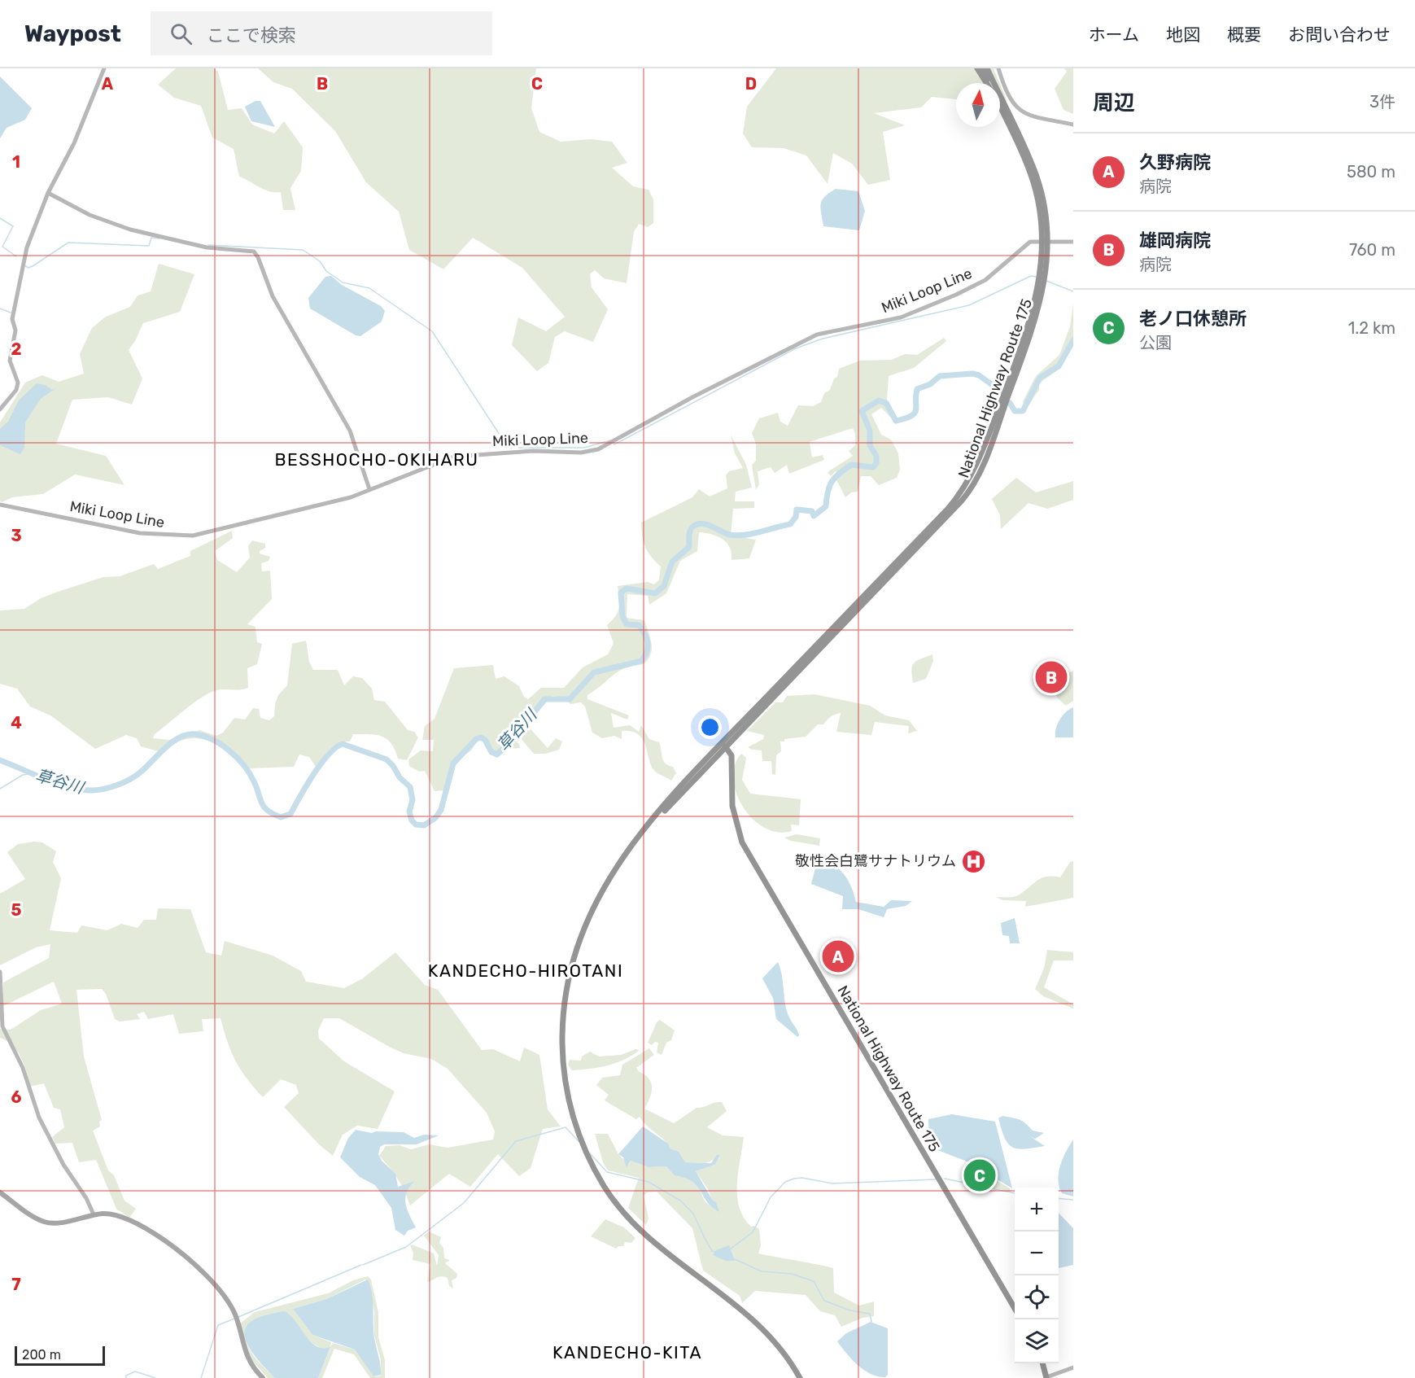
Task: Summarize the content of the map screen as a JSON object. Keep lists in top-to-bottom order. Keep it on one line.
{"streets":{"highway":["National Highway Route 175"],"main road":["Miki Loop Line"]},"crossings":[["Miki Loop Line","National Highway Route 175"]],"districts":["BESSHOCHO-OKIHARU","KANDECHO-HIROTANI","KANDECHO-KITA"],"water":["草谷川"],"places":{"hospital":["敬性会白鷺サナトリウム"]},"scale_bar":"200 m","north":"top","page":{"header":"Waypost","search":"ここで検索","nav":["ホーム","地図","概要","お問い合わせ"],"heading":["周辺","3件"],"list":[{"mark":"A","name":"久野病院","note":"病院","value":"580 m"},{"mark":"B","name":"雄岡病院","note":"病院","value":"760 m"},{"mark":"C","name":"老ノ口休憩所","note":"公園","value":"1.2 km"}],"pins":["B","A","C"],"map_buttons":["+","−"],"scale":"200 m"},"grid":{"columns":["A","B","C","D"],"rows":["1","2","3","4","5","6","7"]}}
